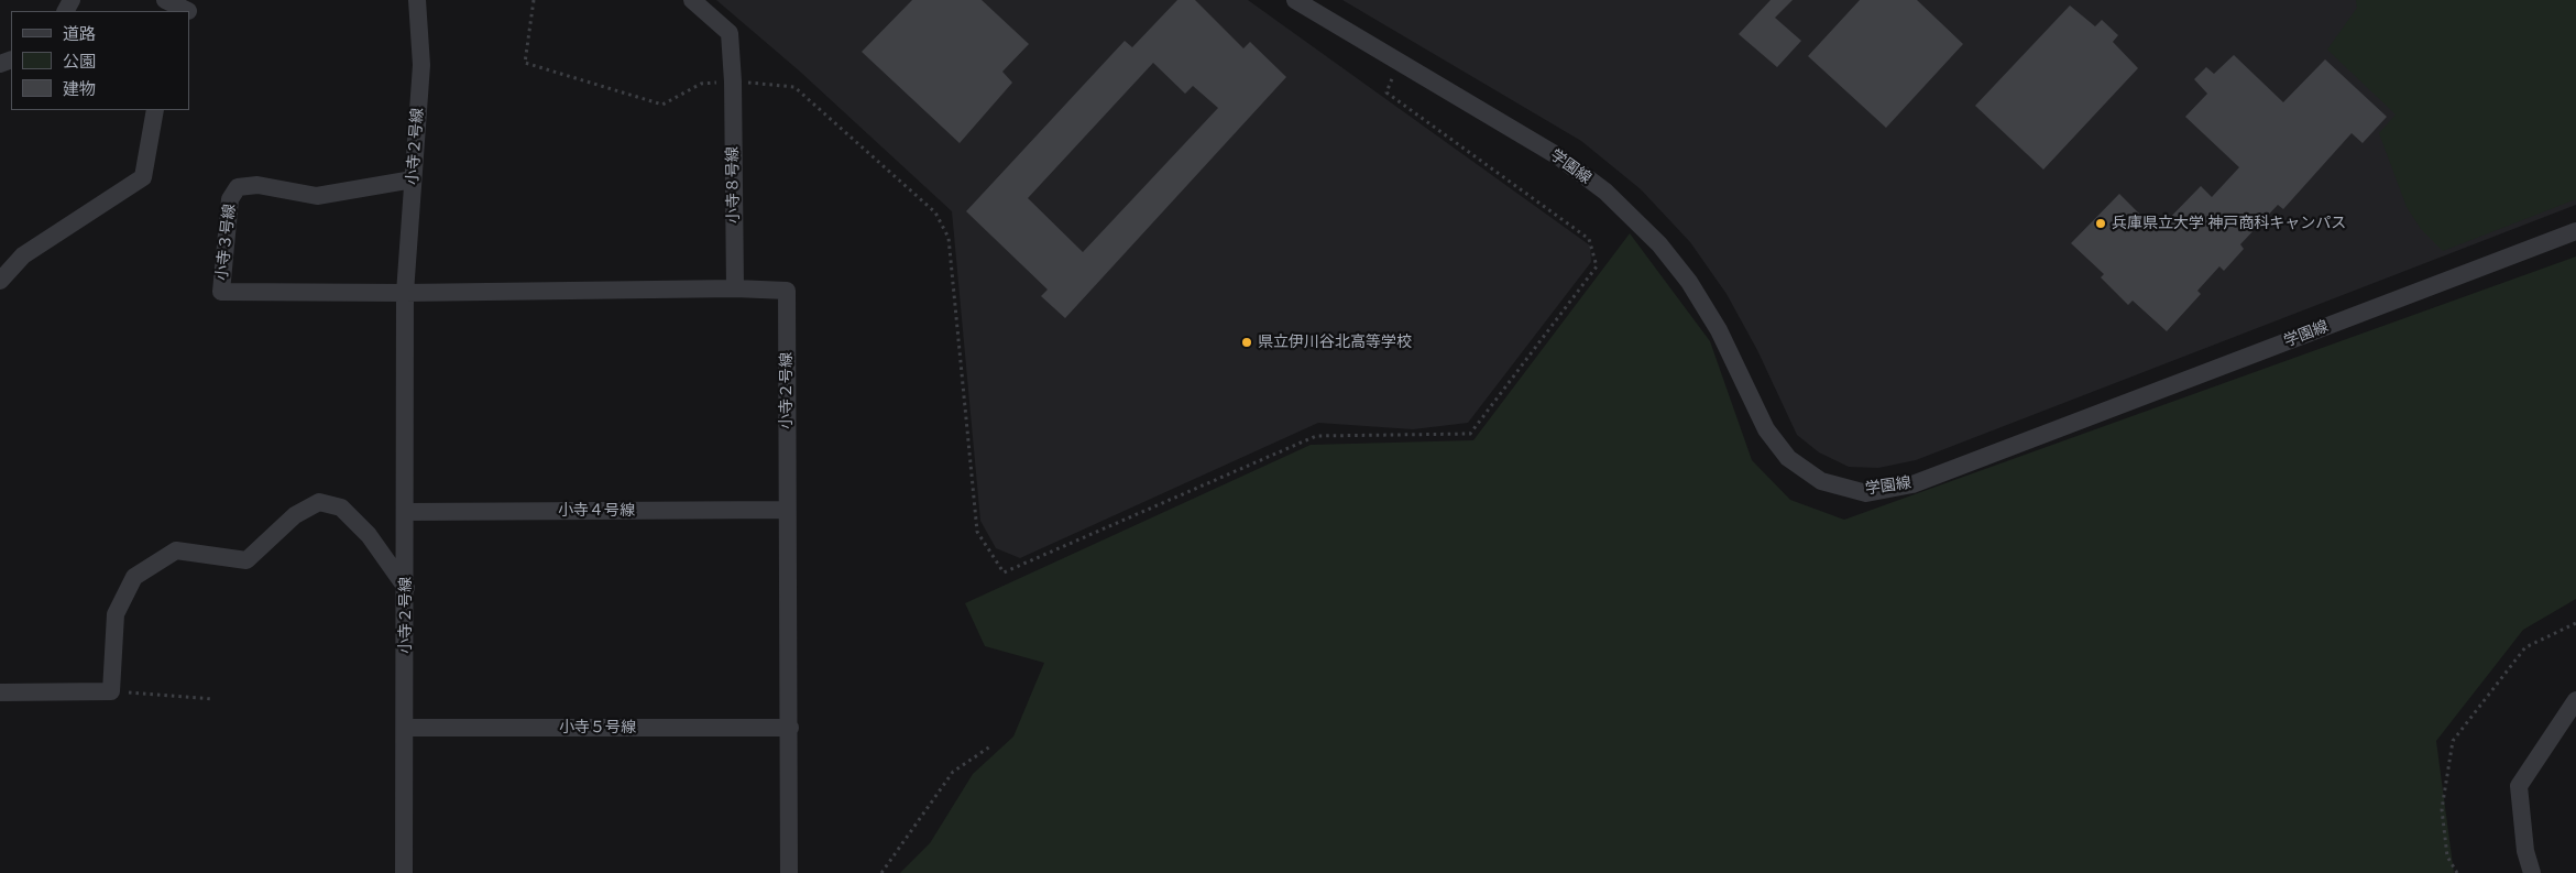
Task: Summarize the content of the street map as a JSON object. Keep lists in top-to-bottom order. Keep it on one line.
{"streets":{"street":["小寺２号線","学園線","小寺８号線","小寺３号線","小寺４号線","小寺５号線"]},"crossings":[["小寺２号線","小寺８号線"],["小寺２号線","小寺３号線"],["小寺２号線","小寺４号線"],["小寺２号線","小寺５号線"]],"places":["兵庫県立大学 神戸商科キャンパス","県立伊川谷北高等学校"],"legend":["道路","公園","建物"]}
